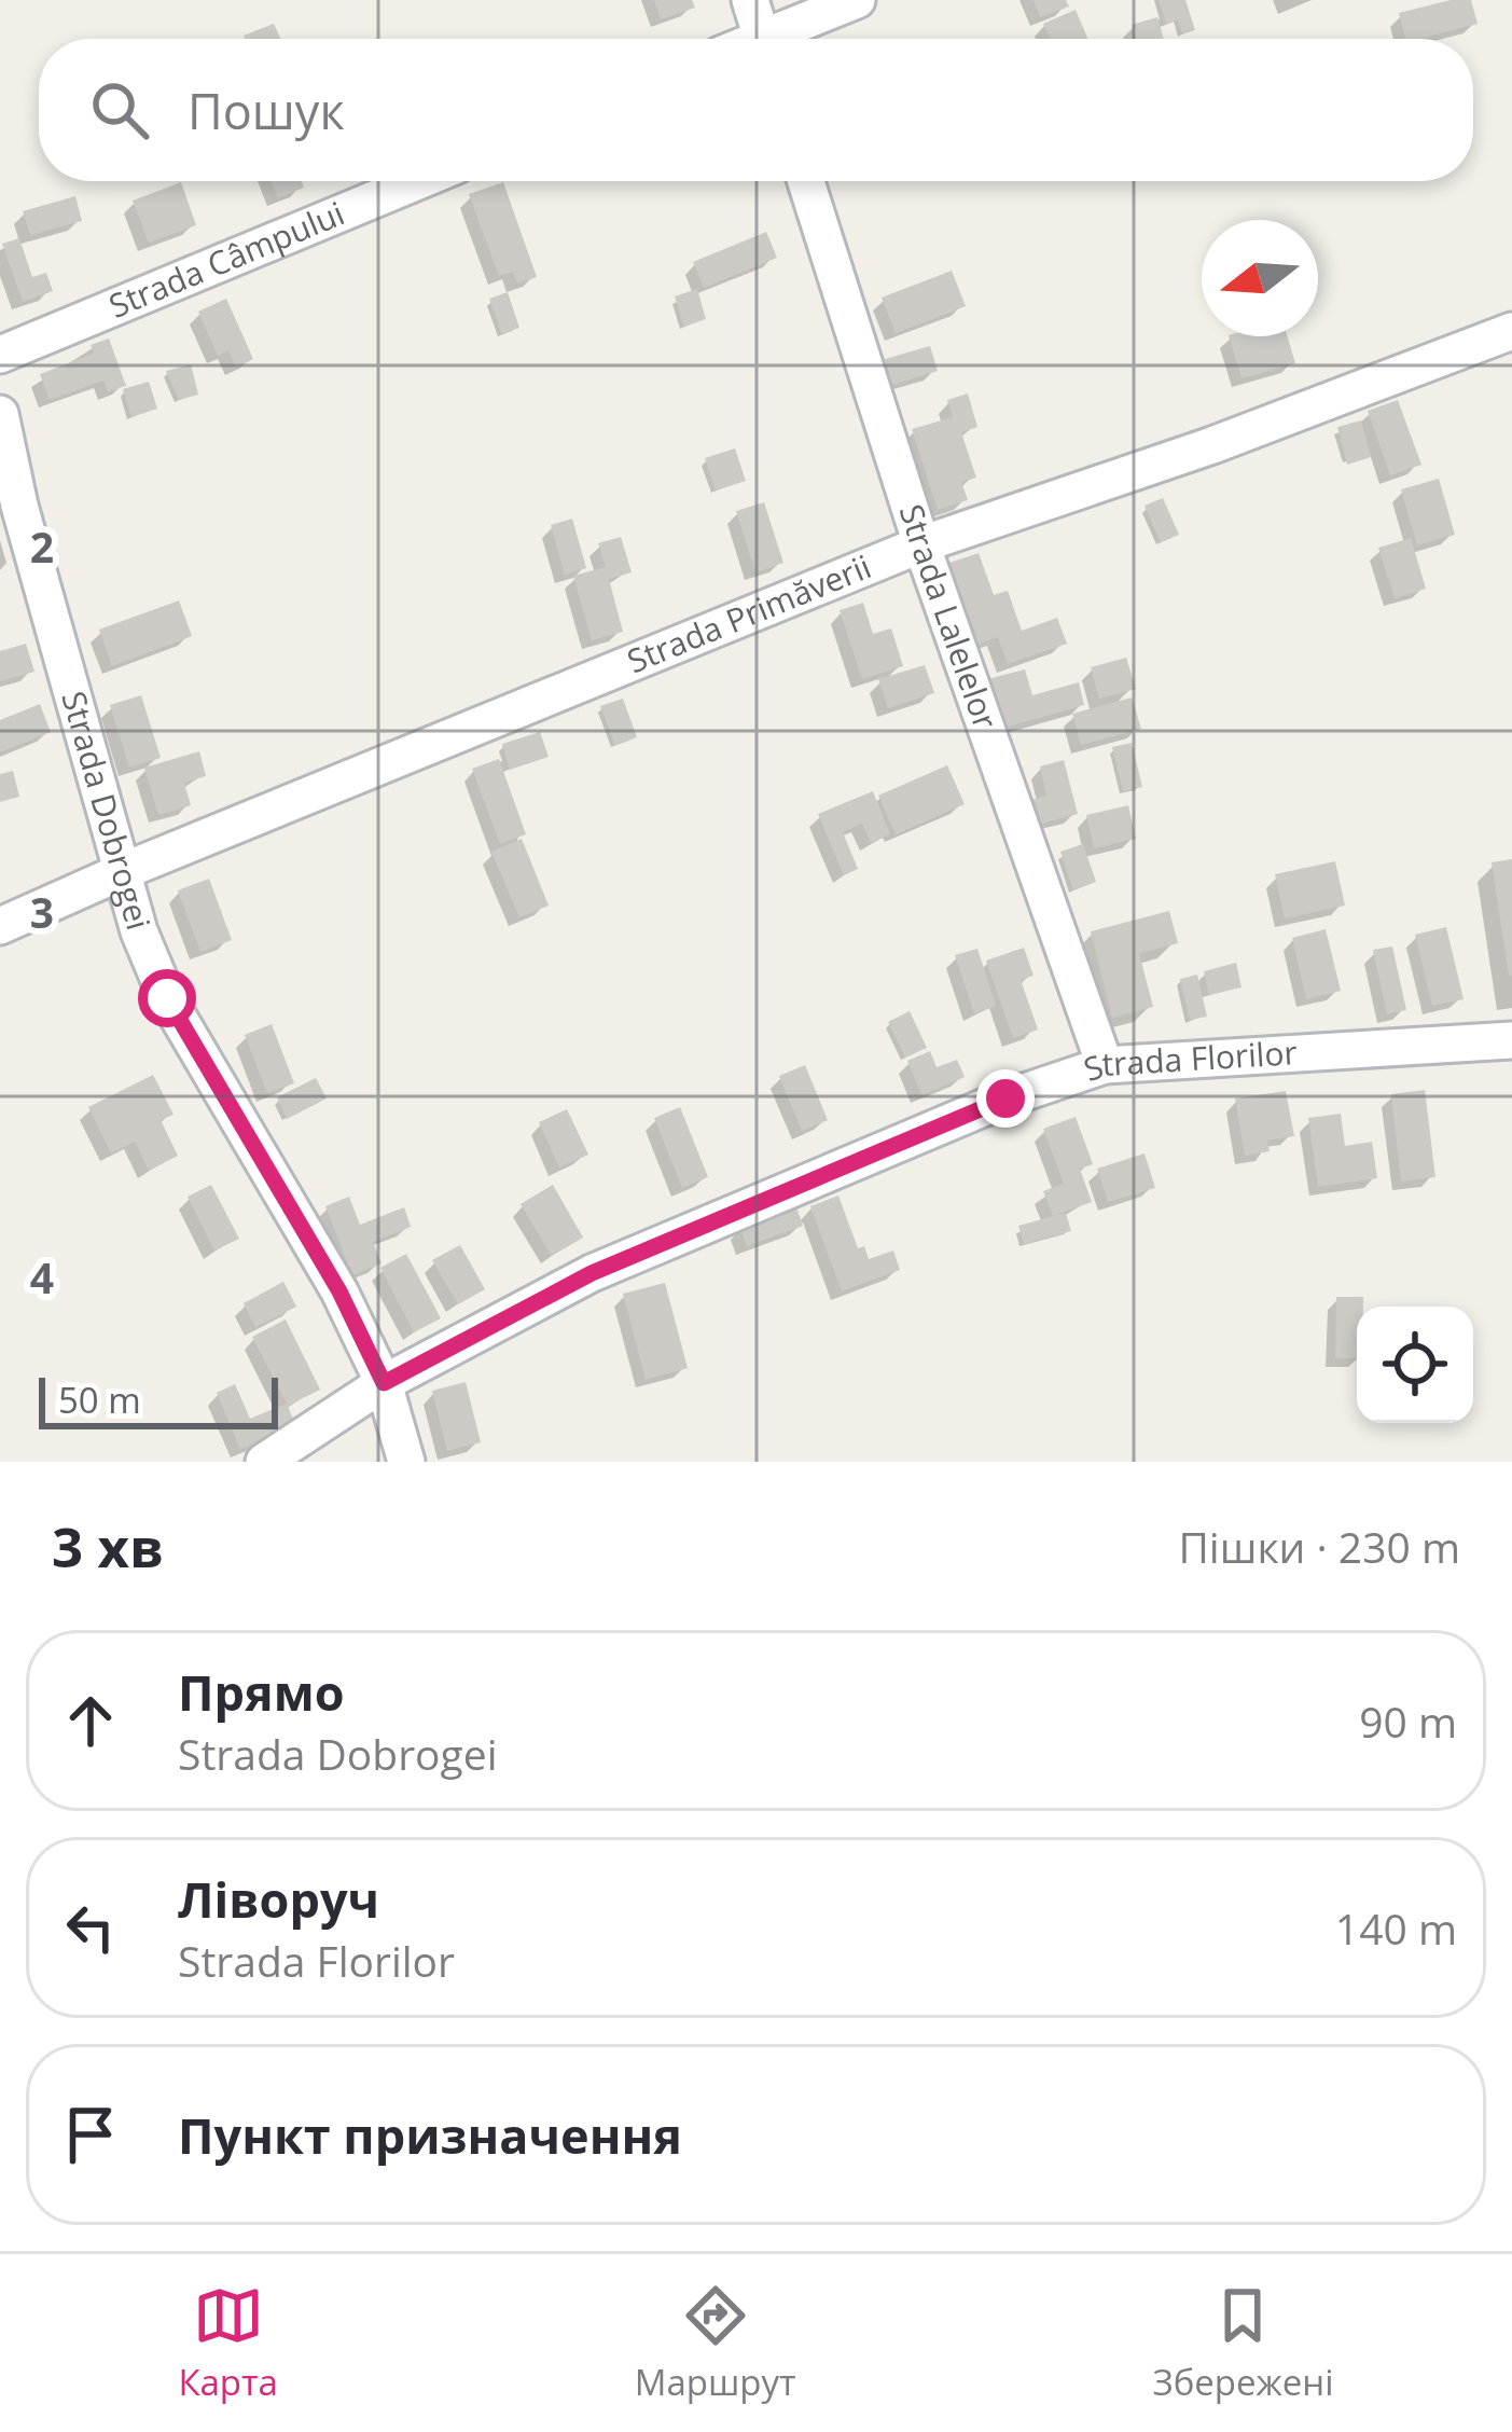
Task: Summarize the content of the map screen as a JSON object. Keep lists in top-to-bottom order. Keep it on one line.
{"streets":{"street":["Strada Câmpului","Strada Primăverii","Strada Lalelelor","Strada Dobrogei","Strada Florilor"]},"crossings":[["Strada Primăverii","Strada Lalelelor"],["Strada Primăverii","Strada Dobrogei"],["Strada Lalelelor","Strada Florilor"],["Strada Dobrogei","Strada Florilor"]],"scale_bar":"50 m","north":"left","page":{"search":"Пошук","scale":"50 m","heading":["3 хв","Пішки · 230 m"],"list":[["Прямо","Strada Dobrogei","90 m"],["Ліворуч","Strada Florilor","140 m"],"Пункт призначення"],"nav":["Карта","Маршрут","Збережені"]},"grid":{"rows":["2","3","4"]}}
